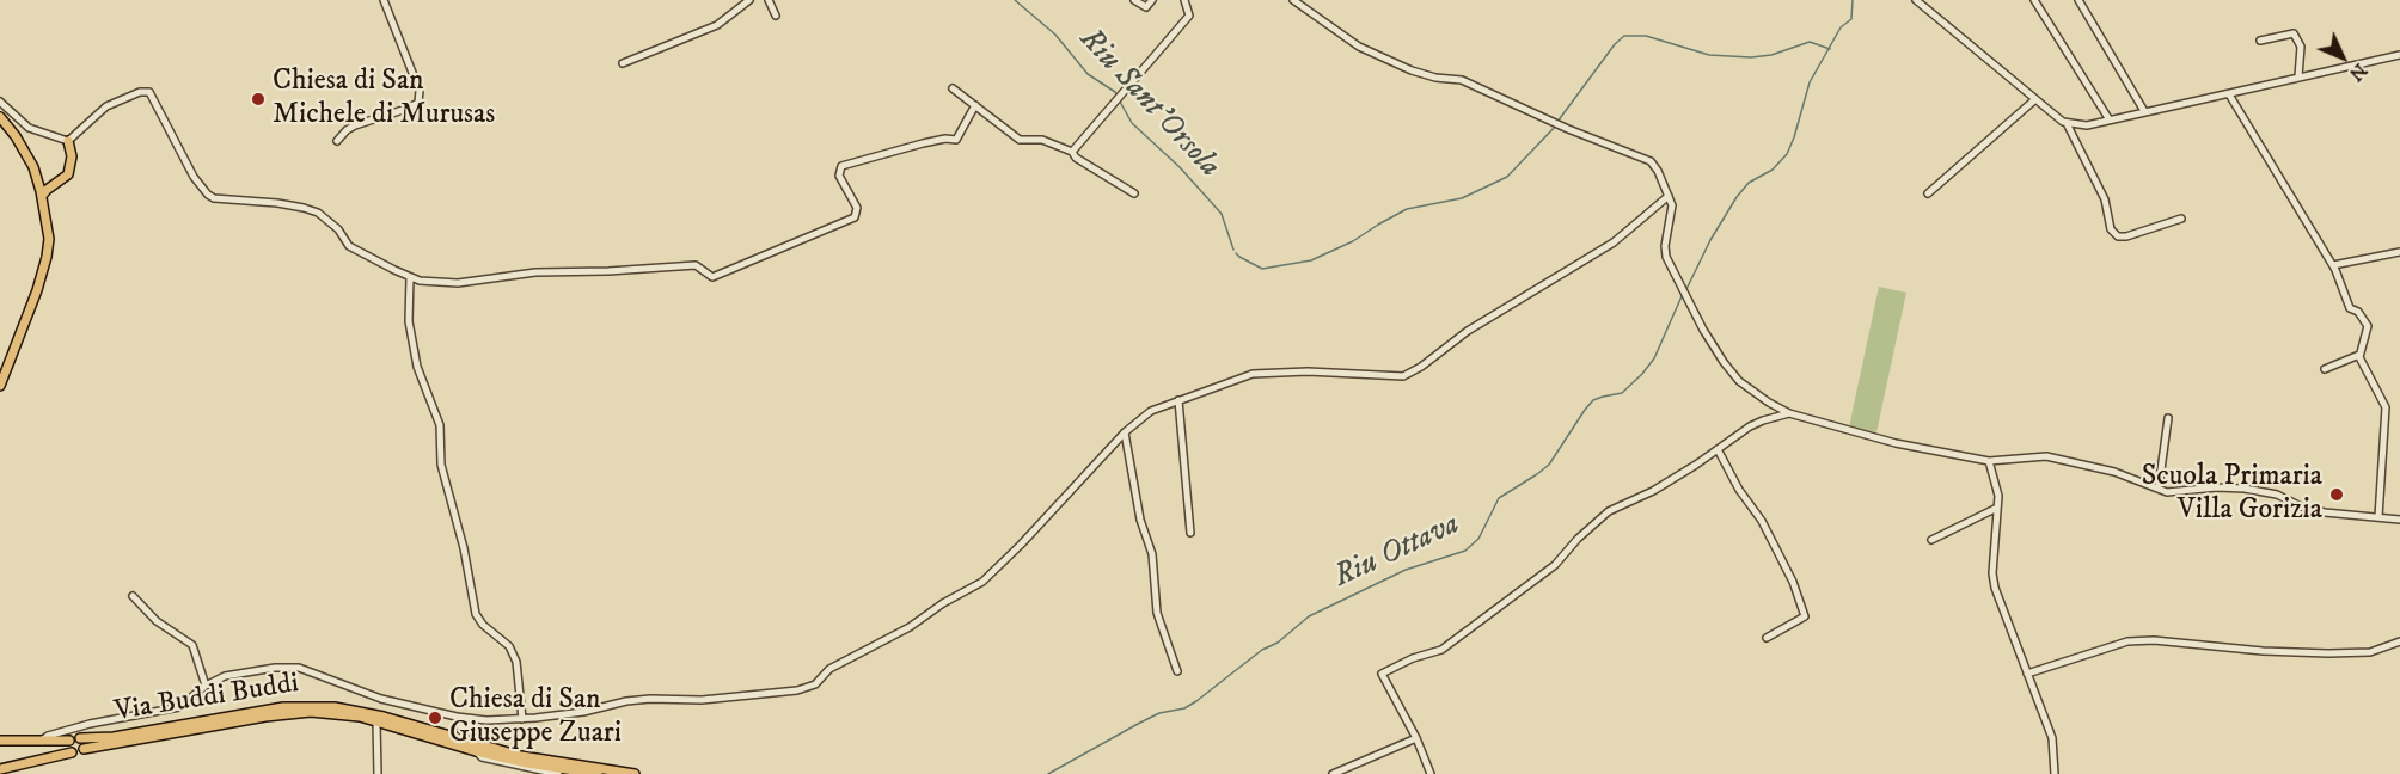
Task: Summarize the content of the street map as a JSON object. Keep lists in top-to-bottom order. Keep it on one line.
{"streets":{"main road":["Via Buddi Buddi"]},"water":["Riu Sant'Orsola","Riu Ottava"],"places":["Chiesa di San Michele di Murusas","Scuola Primaria Villa Gorizia","Chiesa di San Giuseppe Zuari"],"north":"bottom right"}
